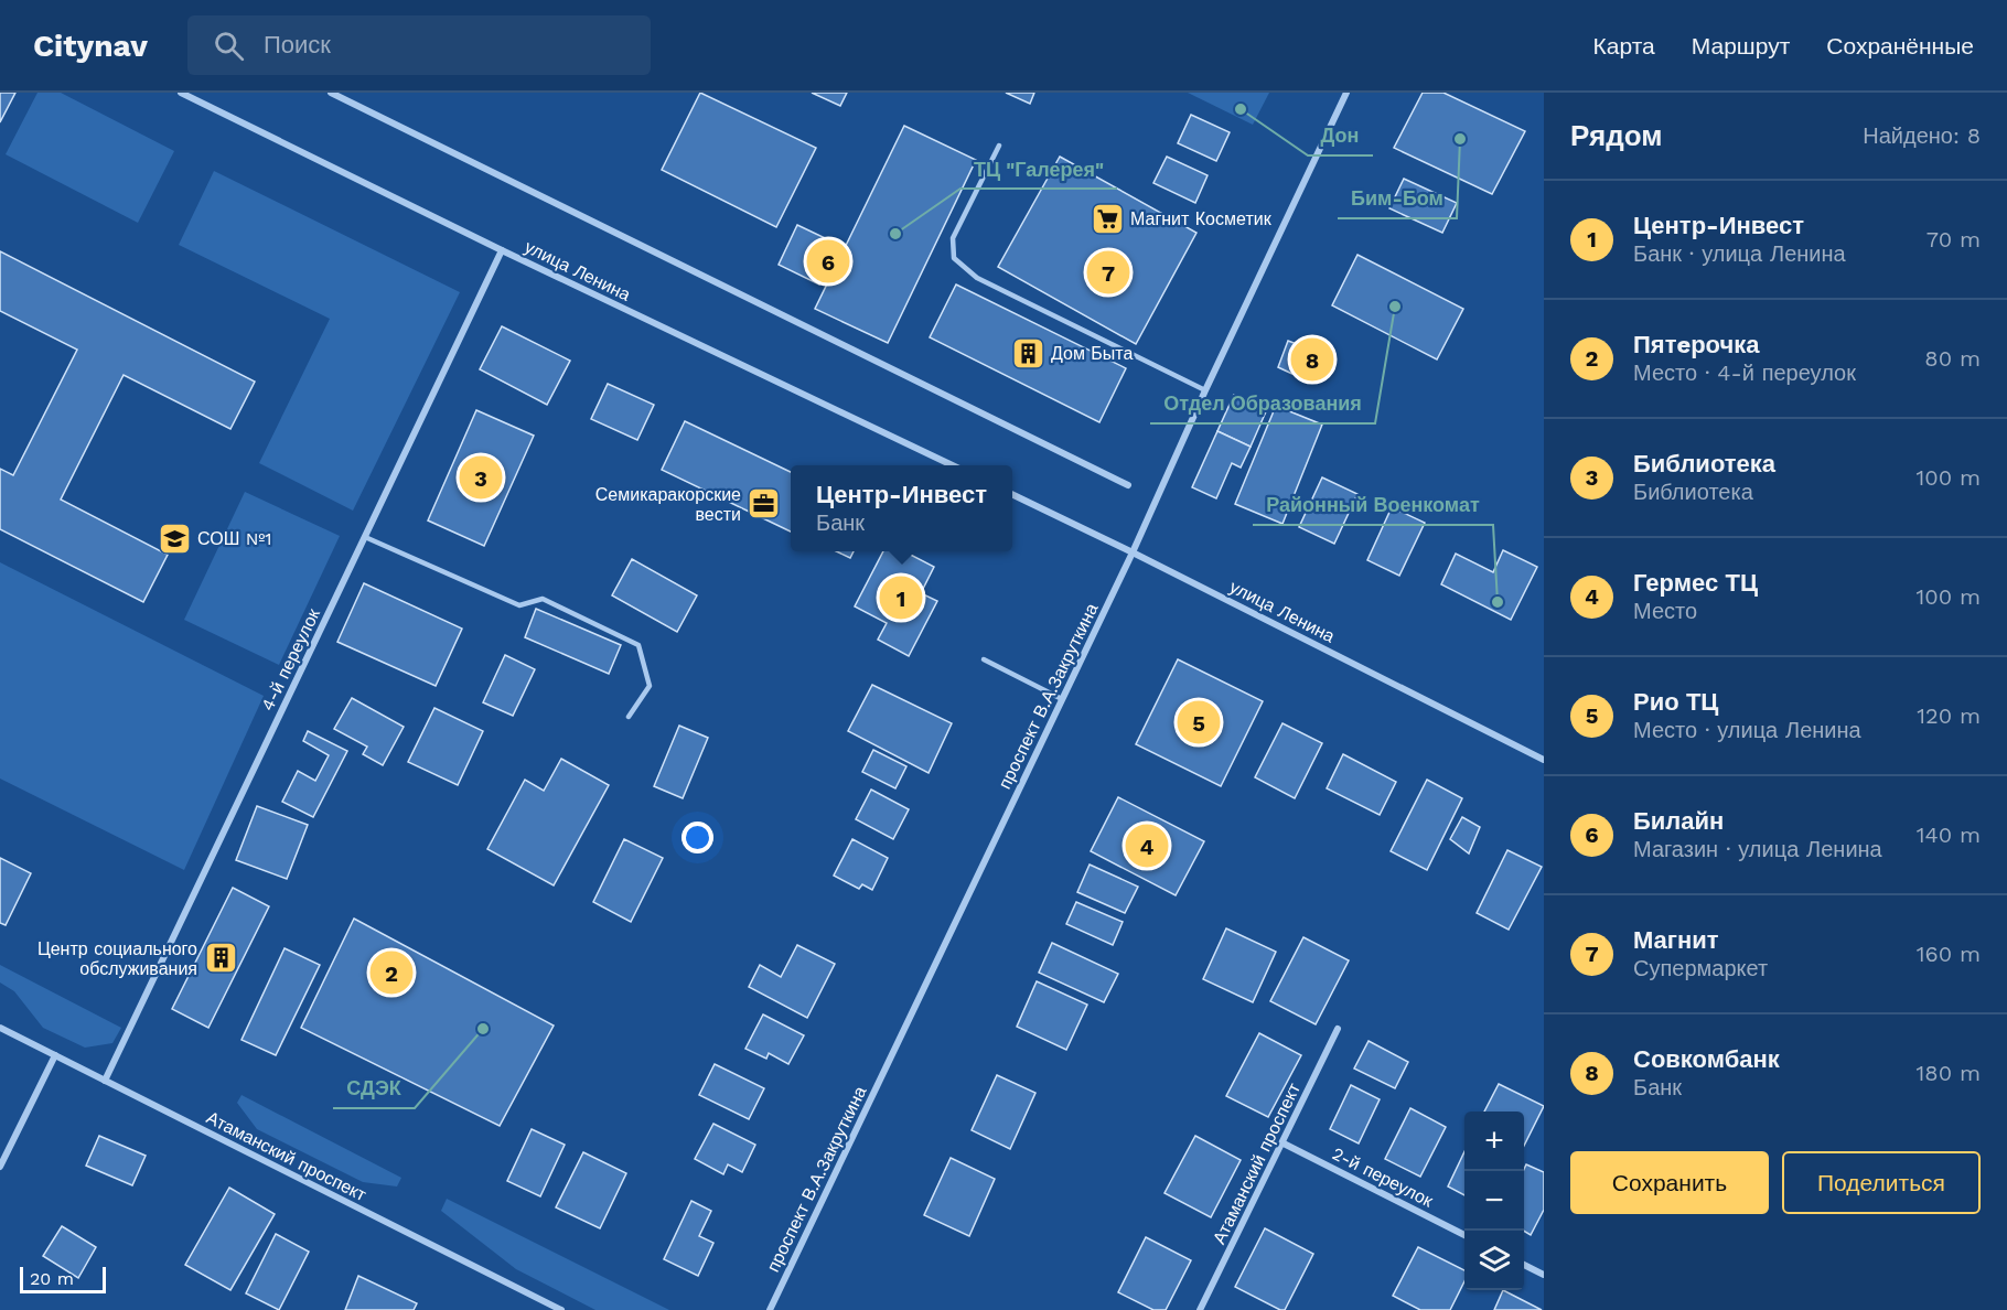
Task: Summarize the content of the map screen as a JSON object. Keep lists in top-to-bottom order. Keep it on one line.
{"streets":{"street":["улица Ленина","4-й переулок","проспект В.А.Закруткина","Атаманский проспект","2-й переулок"]},"crossings":[["улица Ленина","4-й переулок"],["улица Ленина","проспект В.А.Закруткина"],["4-й переулок","Атаманский проспект"],["Атаманский проспект","2-й переулок"]],"places":{"other":["Дон","Бим-Бом","ТЦ \"Галерея\"","Отдел Образования","Районный Военкомат","СДЭК"],"supermarket":["Магнит Косметик"],"building":["Дом Быта","Центр социального обслуживания"],"office":["Семикаракорские вести"],"school or university":["СОШ №1"]},"scale_bar":"20 m","page":{"header":"Citynav","search":"Поиск","nav":["Карта","Маршрут","Сохранённые"],"heading":["Рядом","Найдено: 8"],"list":[{"mark":"1","name":"Центр-Инвест","note":"Банк · улица Ленина","value":"70 m"},{"mark":"2","name":"Пятeрочка","note":"Место · 4-й переулок","value":"80 m"},{"mark":"3","name":"Библиотека","note":"Библиотека","value":"100 m"},{"mark":"4","name":"Гермес ТЦ","note":"Место","value":"100 m"},{"mark":"5","name":"Рио ТЦ","note":"Место · улица Ленина","value":"120 m"},{"mark":"6","name":"Билайн","note":"Магазин · улица Ленина","value":"140 m"},{"mark":"7","name":"Магнит","note":"Супермаркет","value":"160 m"},{"mark":"8","name":"Совкомбанк","note":"Банк","value":"180 m"}],"pins":["6","7","8","3","1","5","4","2"],"popup":["Центр-Инвест","Банк"],"map_buttons":["+","−"],"buttons":["Сохранить","Поделиться"],"scale":"20 m"}}
